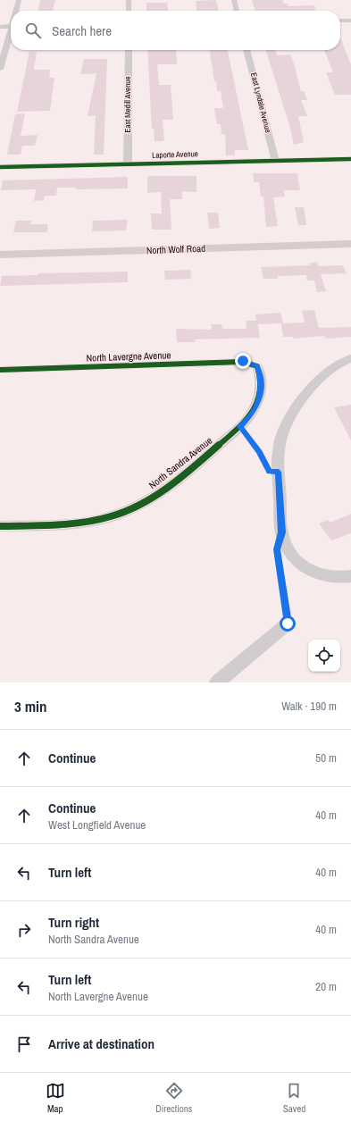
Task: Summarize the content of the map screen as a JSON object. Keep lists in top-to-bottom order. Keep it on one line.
{"streets":{"main road":["North Wolf Road"],"street":["East Lyndale Avenue","East Medill Avenue","Laporte Avenue","North Lavergne Avenue","North Sandra Avenue"]},"crossings":[["East Lyndale Avenue","Laporte Avenue"],["East Medill Avenue","Laporte Avenue"],["North Lavergne Avenue","North Sandra Avenue"]],"page":{"search":"Search here","heading":["3 min","Walk · 190 m"],"list":[["Continue","50 m"],["Continue","West Longfield Avenue","40 m"],["Turn left","40 m"],["Turn right","North Sandra Avenue","40 m"],["Turn left","North Lavergne Avenue","20 m"],"Arrive at destination"],"nav":["Map","Directions","Saved"]}}
